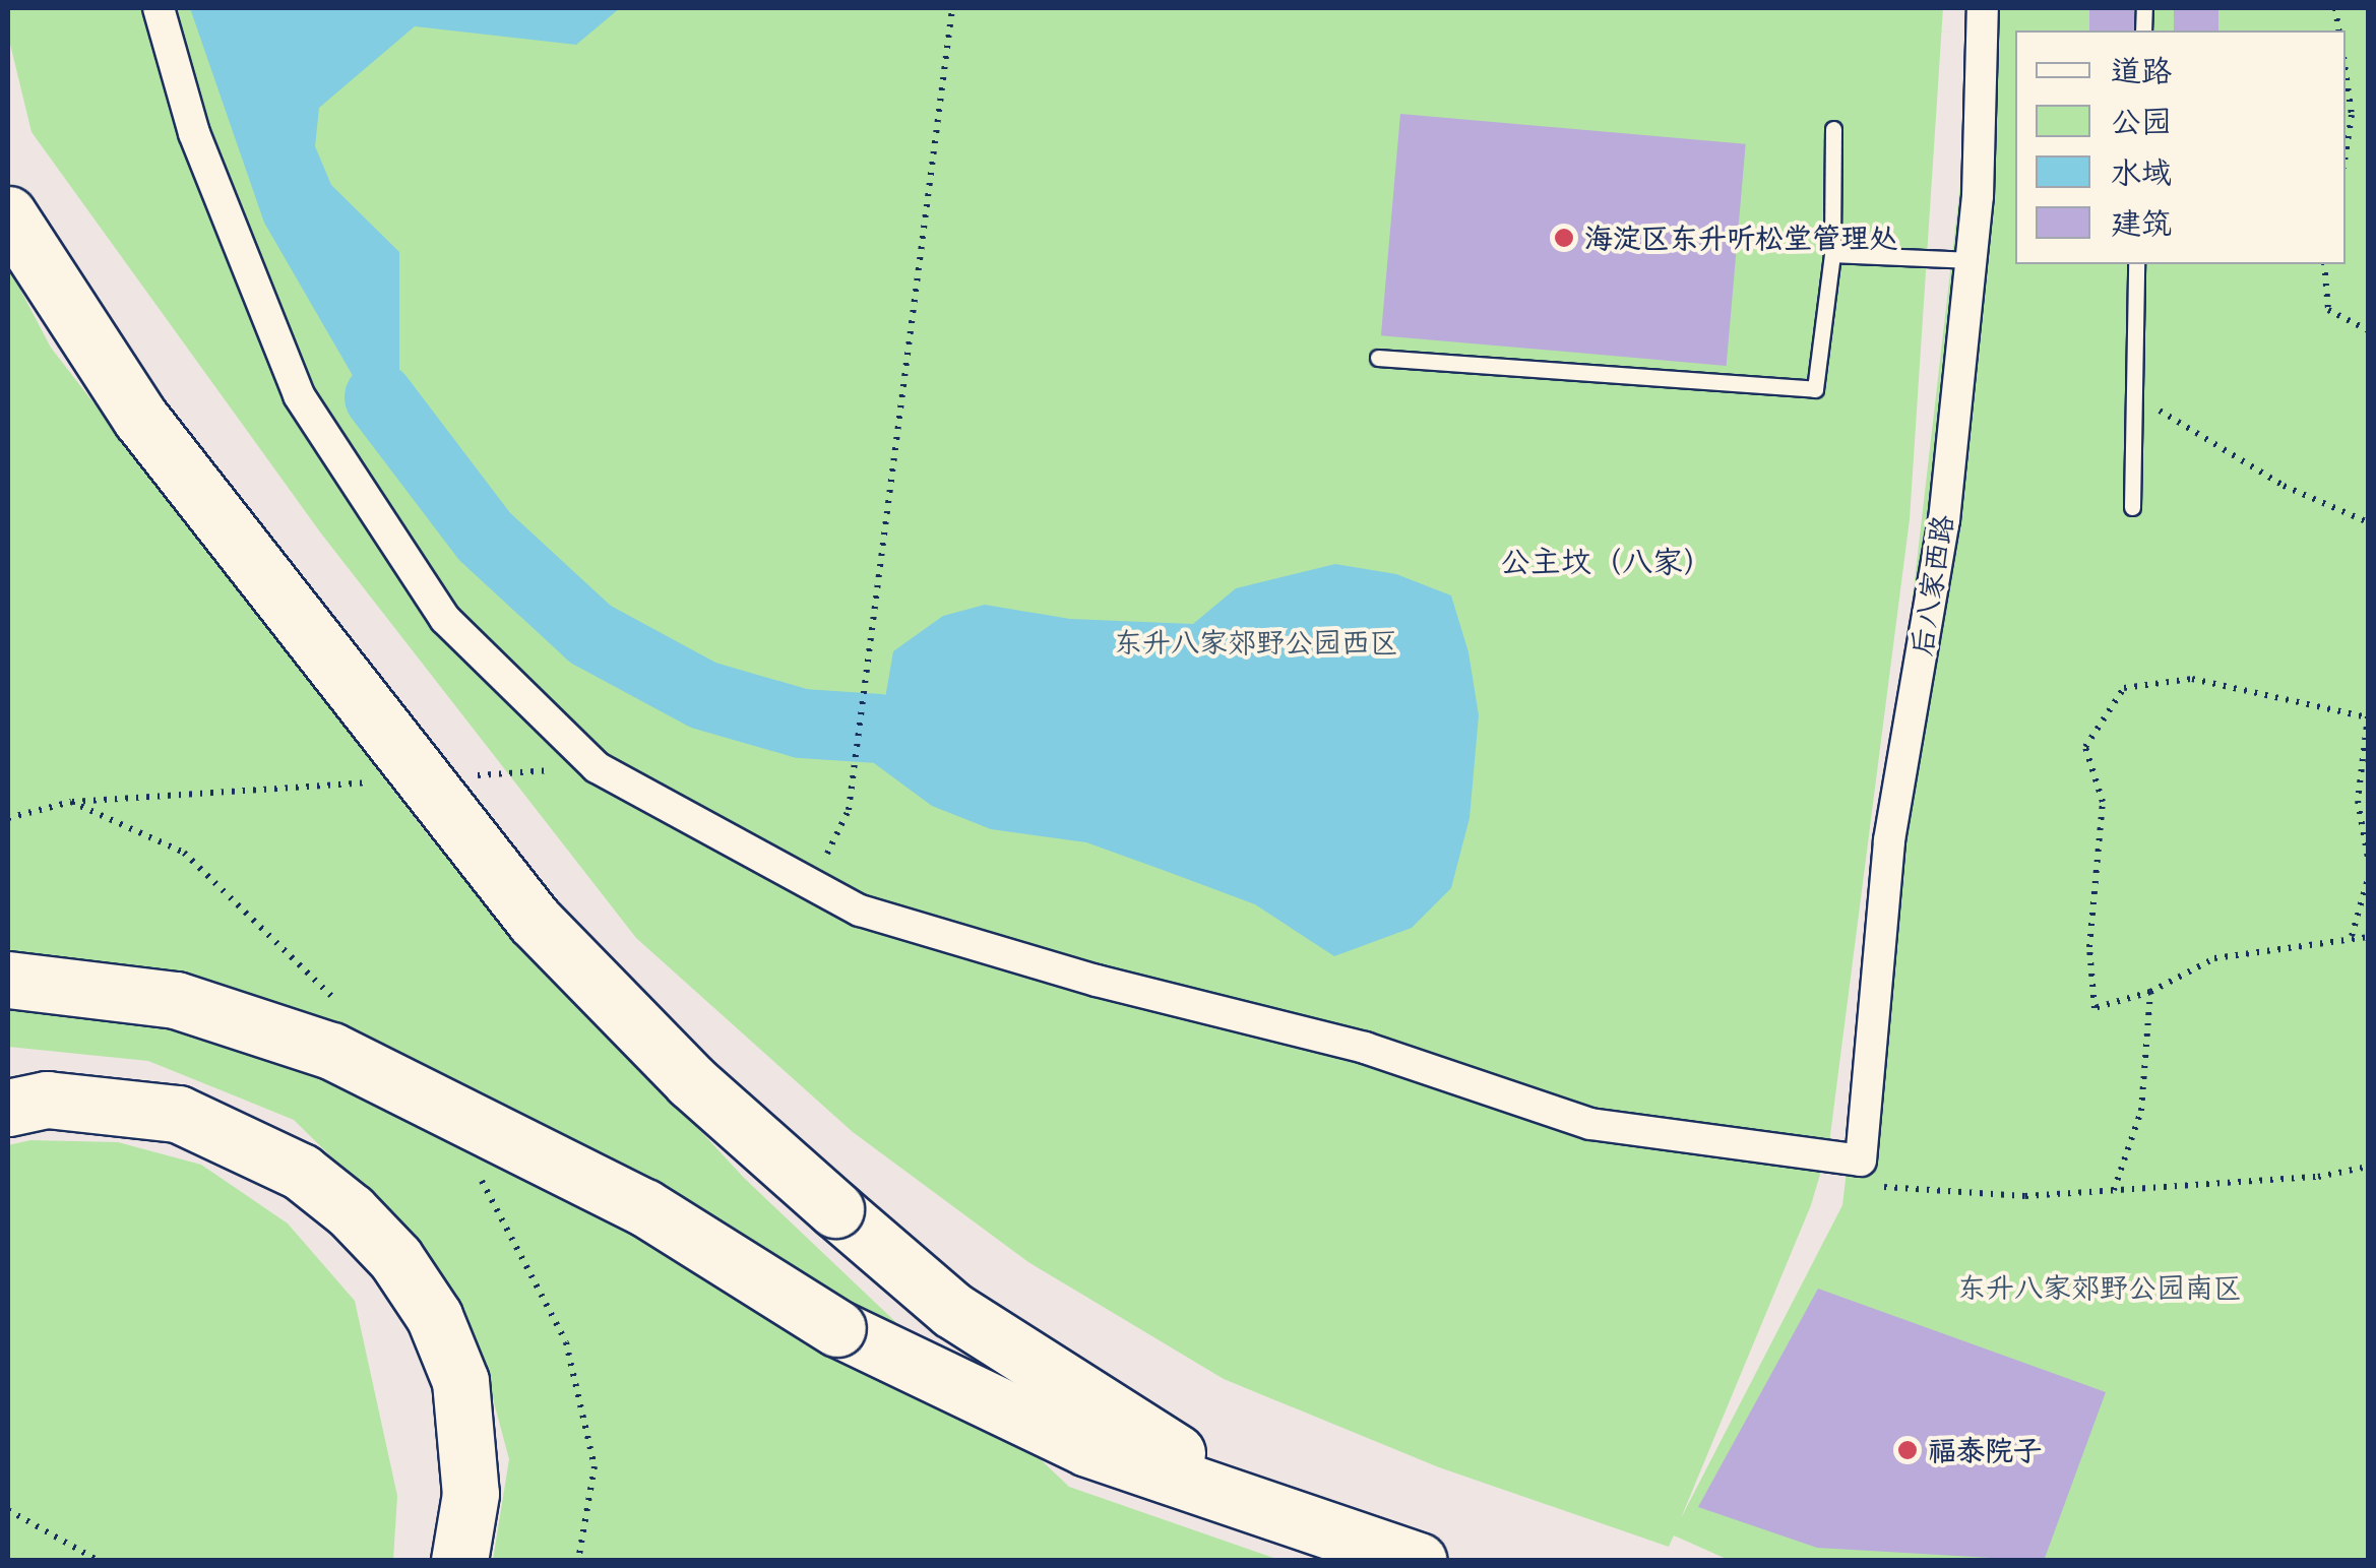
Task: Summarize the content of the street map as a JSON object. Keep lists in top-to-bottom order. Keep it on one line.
{"streets":{"street":["后八家西路"]},"districts":["公主坟（八家）"],"parks":["东升八家郊野公园西区","东升八家郊野公园南区"],"places":["海淀区东升听松堂管理处","福泰院子"],"legend":["道路","公园","水域","建筑"]}
